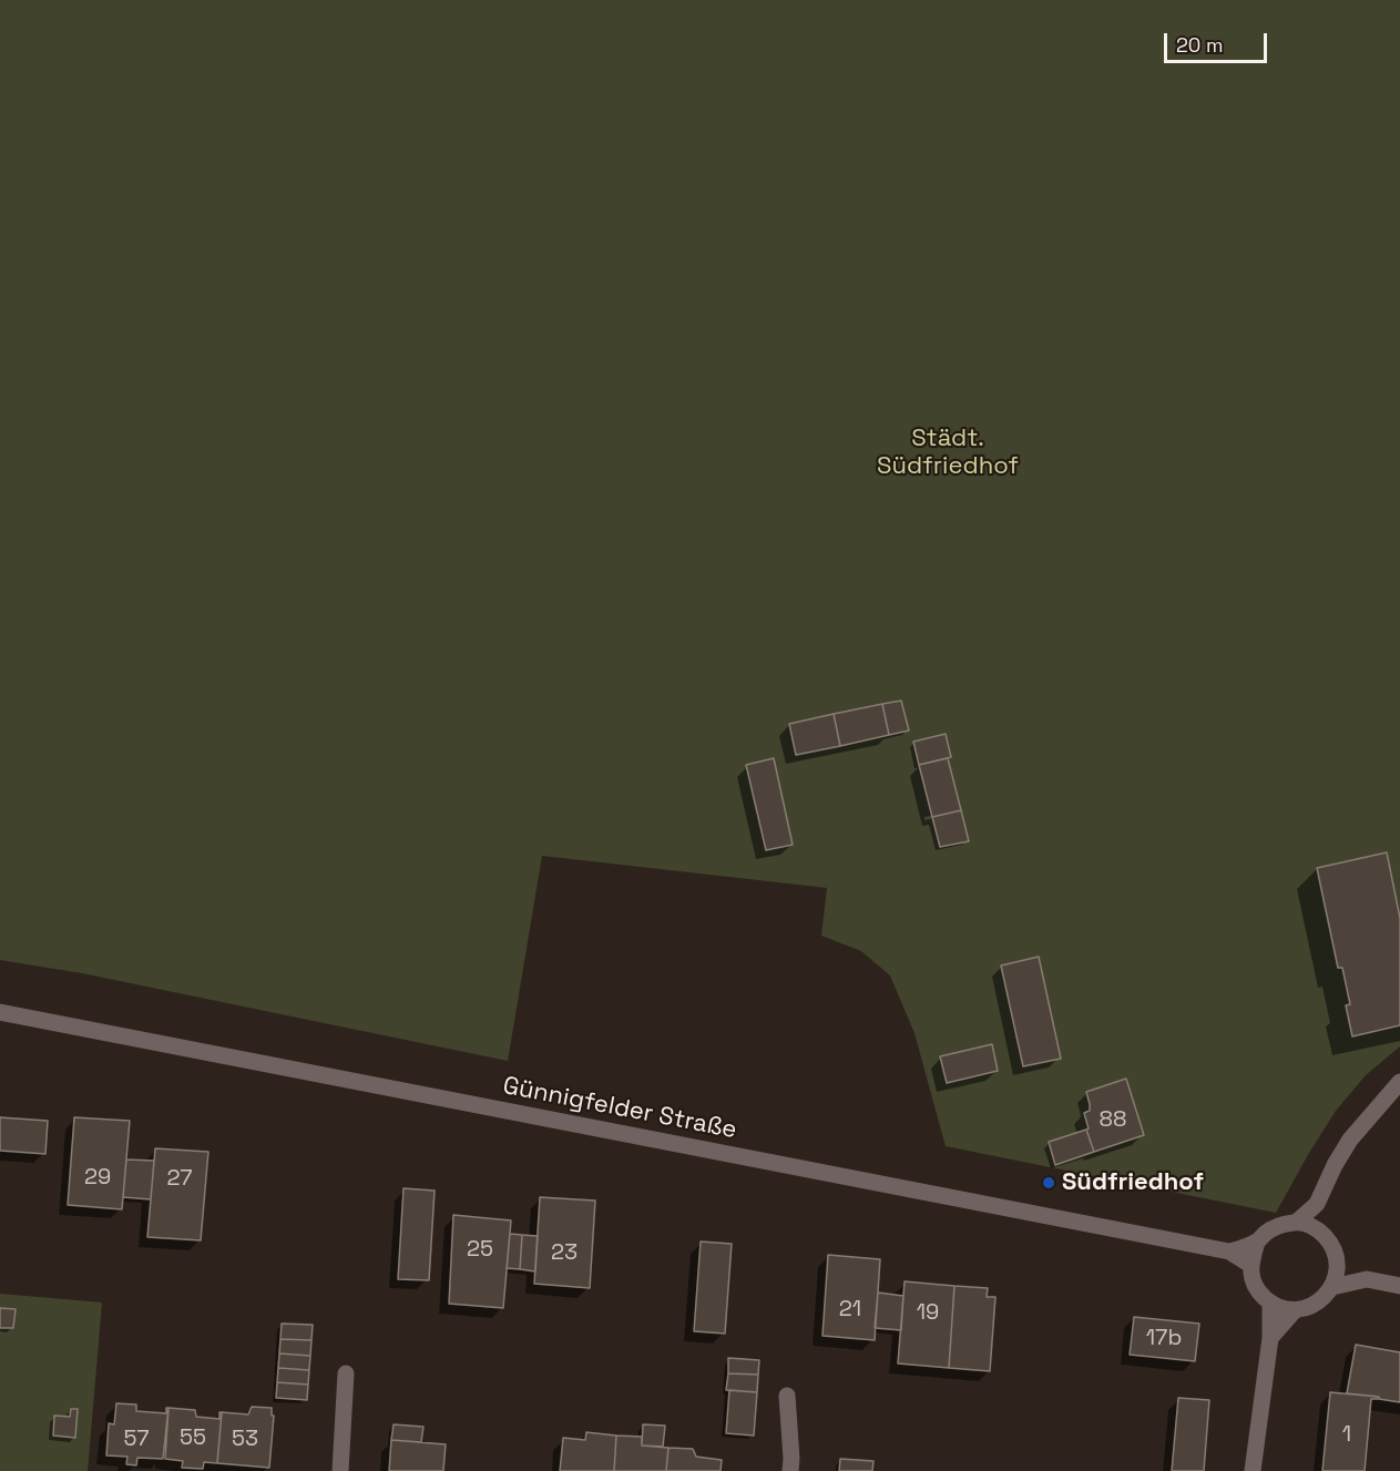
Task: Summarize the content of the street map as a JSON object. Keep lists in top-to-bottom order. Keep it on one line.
{"streets":{"street":["Günnigfelder Straße"]},"parks":["Städt. Südfriedhof"],"places":["Südfriedhof"],"house_numbers":["88","29","27","25","23","21","19","17b","1","55","57","53"],"scale_bar":"20 m"}
